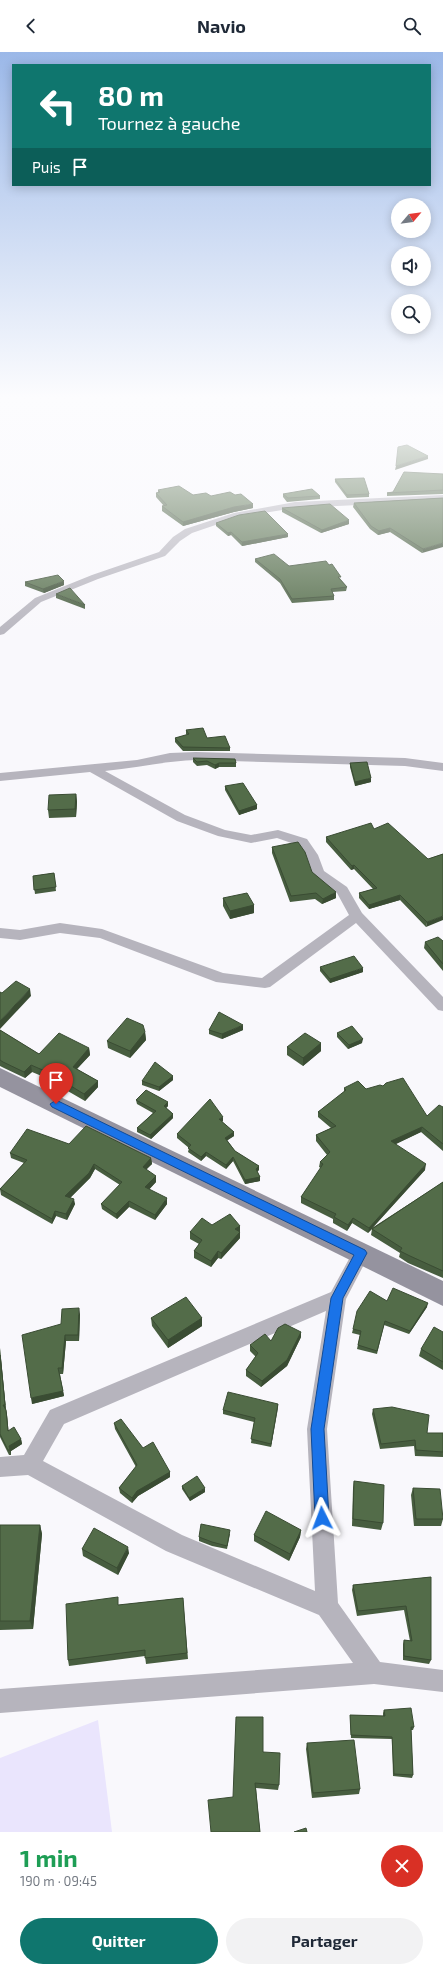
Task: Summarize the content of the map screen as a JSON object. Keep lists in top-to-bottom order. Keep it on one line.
{"north":"top right","page":{"header":"Navio","turn":["80 m","Tournez à gauche"],"then":"Puis","heading":["1 min","190 m · 09:45"],"buttons":["Quitter","Partager"]}}
